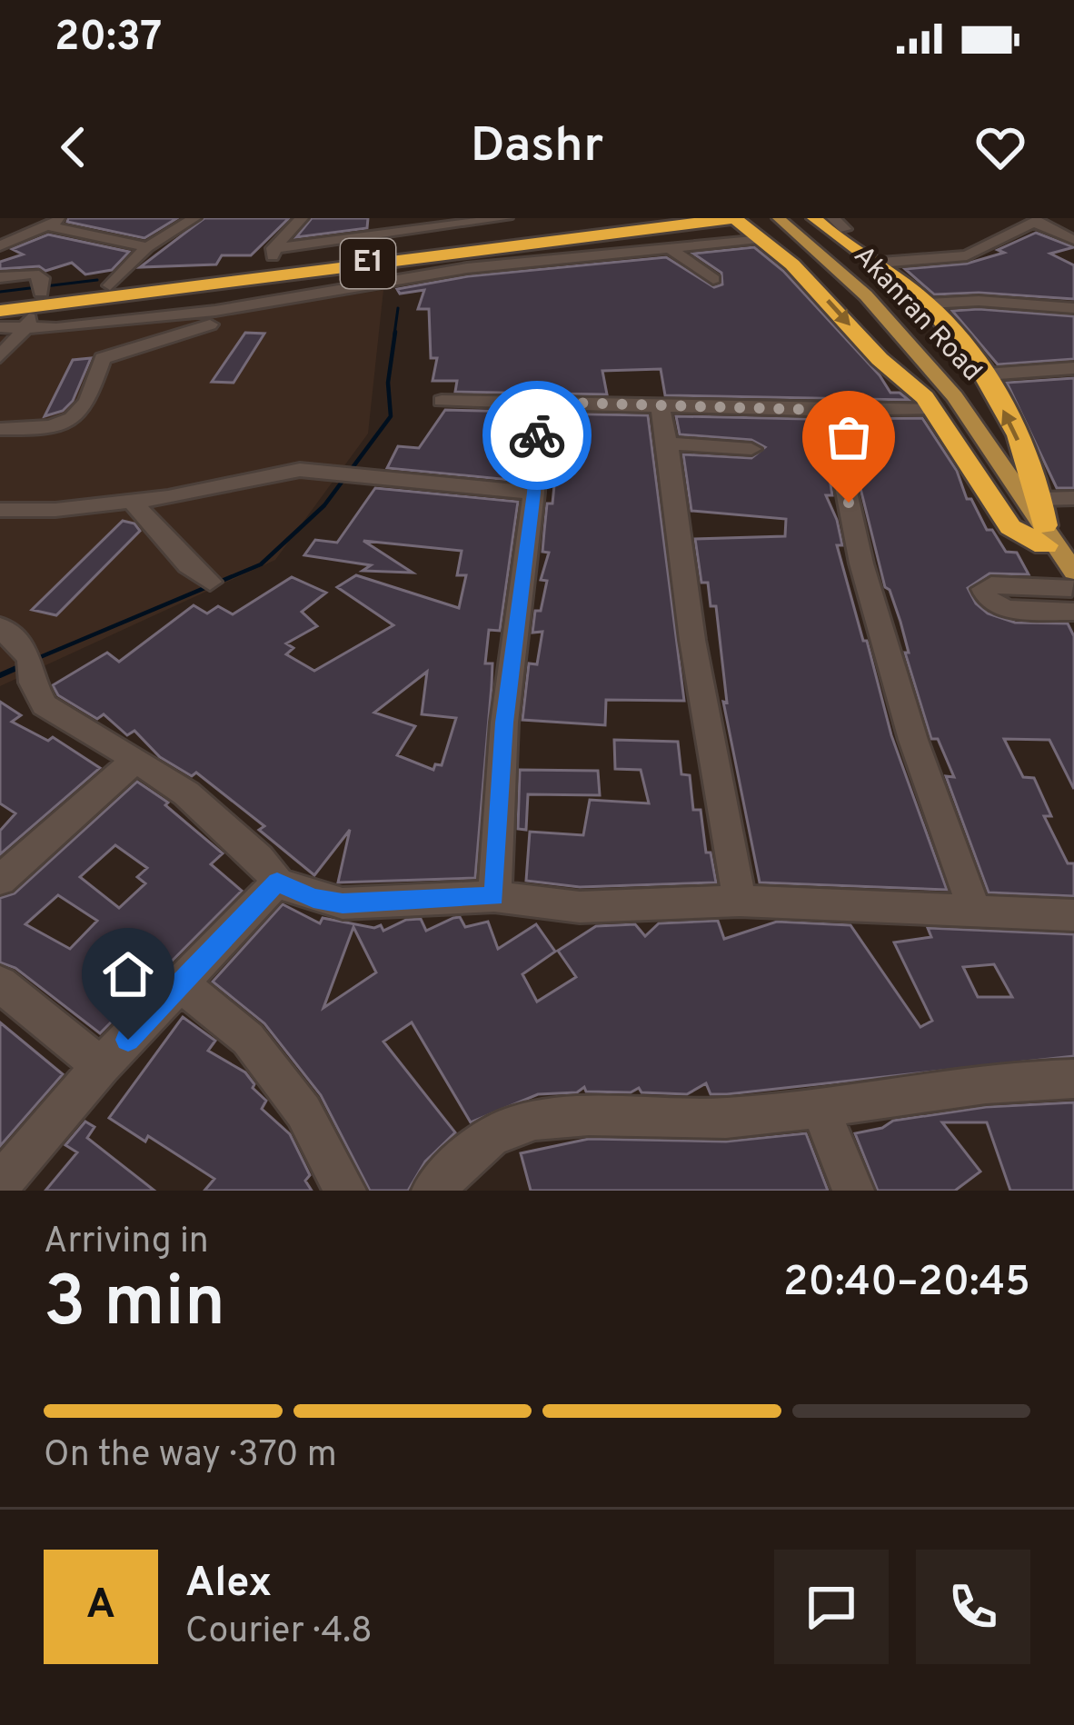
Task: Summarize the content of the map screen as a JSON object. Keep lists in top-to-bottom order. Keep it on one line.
{"streets":{"highway":["E1"],"main road":["Akanran Road"]},"page":{"status":"20:37","header":"Dashr","heading":["3 min","Arriving in","20:40–20:45"],"panel":["Alex","Courier · 4.8"],"bar":"On the way · 370 m","round":"A"}}
